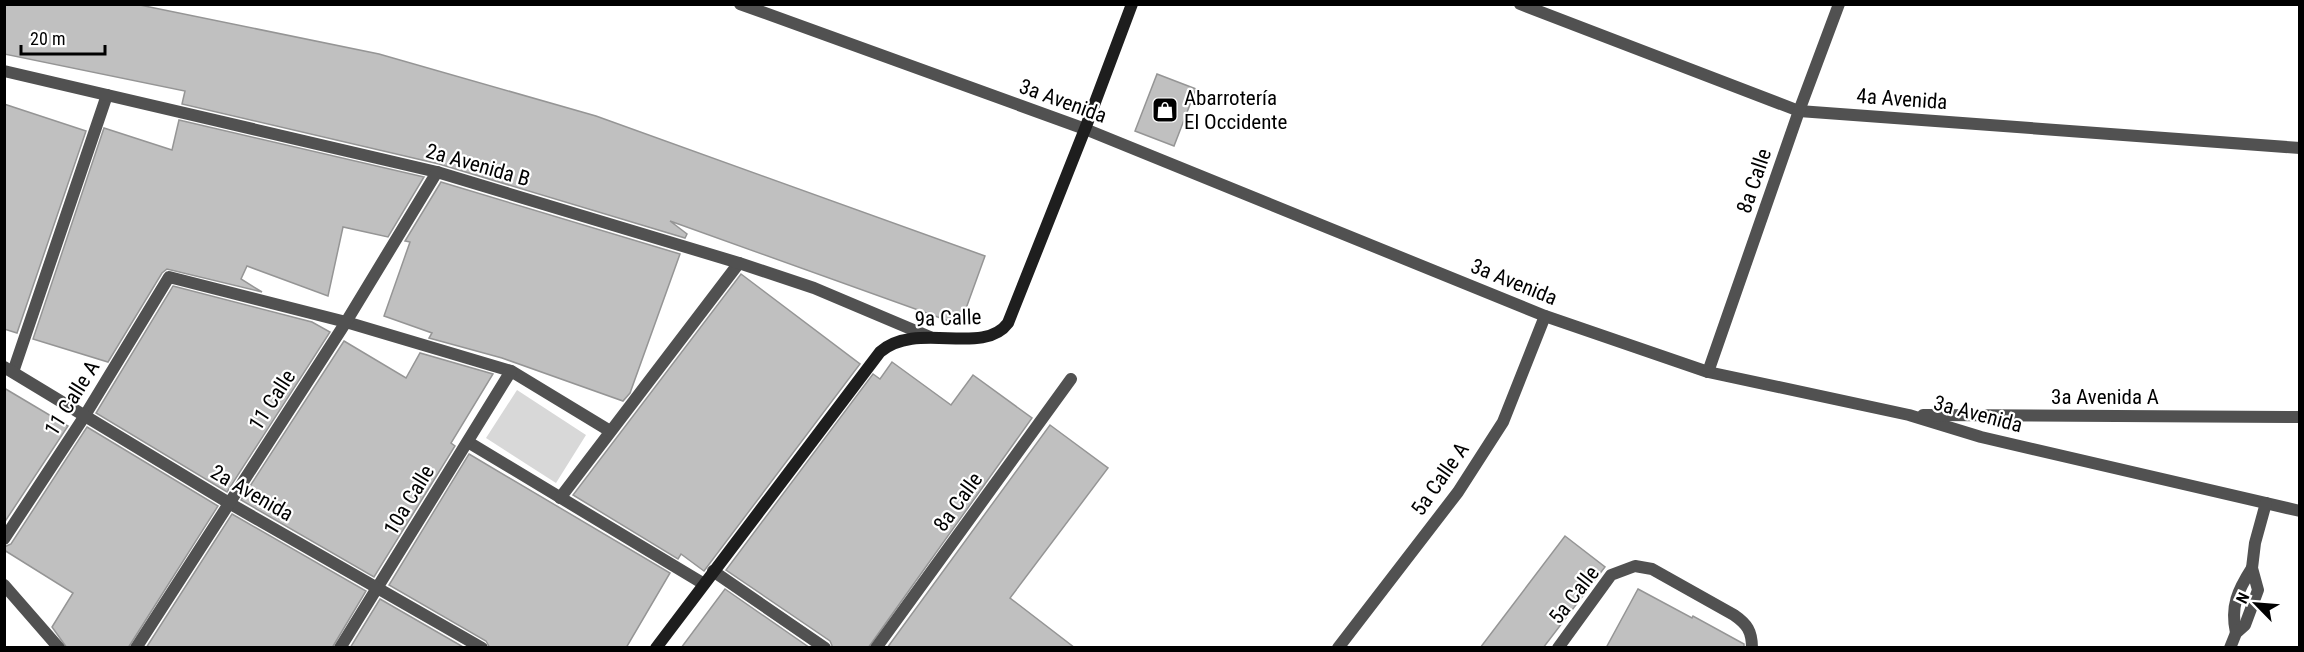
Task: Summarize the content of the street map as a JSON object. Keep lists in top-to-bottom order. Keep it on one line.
{"streets":{"main road":["9a Calle"],"street":["4a Avenida","3a Avenida","2a Avenida B","8a Calle","3a Avenida A","11 Calle A","11 Calle","5a Calle A","2a Avenida","10a Calle","5a Calle"]},"crossings":[["4a Avenida","8a Calle"],["3a Avenida","8a Calle"],["3a Avenida","9a Calle"],["3a Avenida","3a Avenida A"],["3a Avenida","5a Calle A"],["2a Avenida B","9a Calle"],["2a Avenida B","11 Calle"],["11 Calle A","11 Calle"],["11 Calle A","2a Avenida"],["11 Calle","2a Avenida"],["2a Avenida","10a Calle"]],"places":{"shop":["Abarrotería El Occidente"]},"scale_bar":"20 m","north":"top left"}
